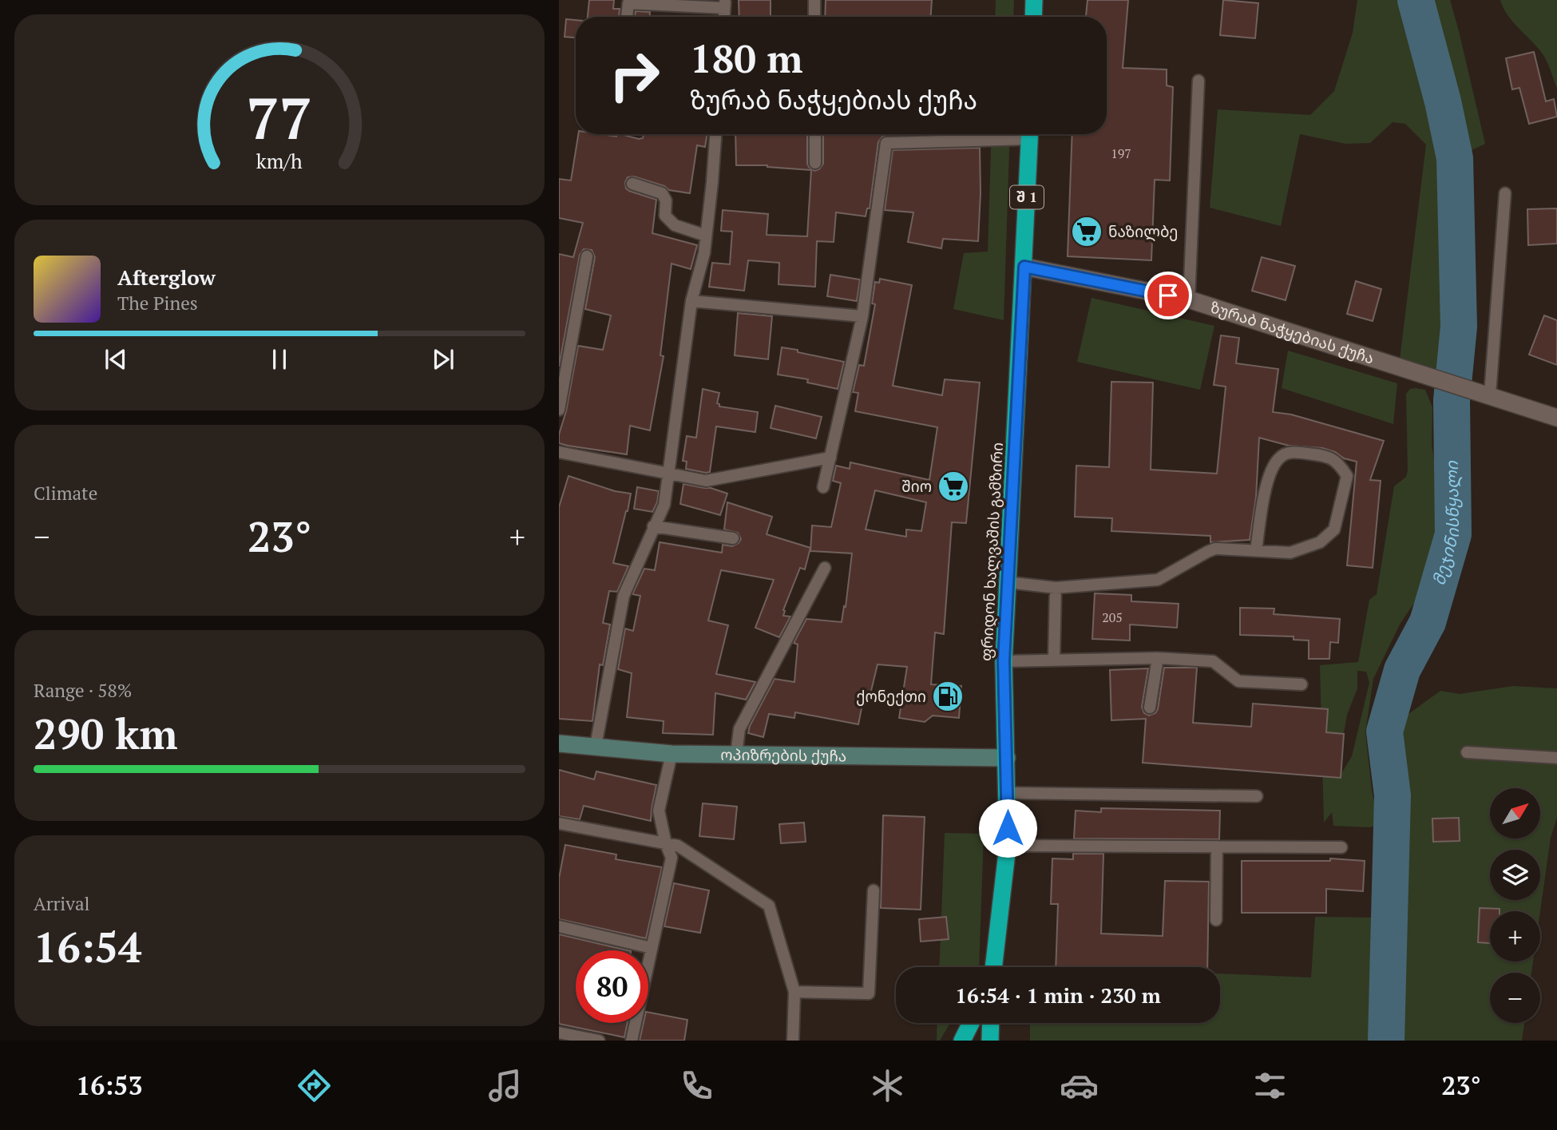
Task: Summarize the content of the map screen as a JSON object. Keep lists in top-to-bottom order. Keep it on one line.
{"streets":{"highway":["შ 1","ფრიდონ ხალვაშის გამზირი"],"street":["ზურაბ ნაჭყებიას ქუჩა","ოპიზრების ქუჩა"]},"crossings":[["ზურაბ ნაჭყებიას ქუჩა","ფრიდონ ხალვაშის გამზირი"],["ფრიდონ ხალვაშის გამზირი","ოპიზრების ქუჩა"]],"water":["მეჯინისწყალი"],"places":{"supermarket":["ნაზილბე","შიო"],"fuel station":["ქონექთი"]},"house_numbers":["197","205"],"north":"top right","page":{"turn":["180 m","ზურაბ ნაჭყებიას ქუჩა"],"song":["Afterglow","The Pines"],"tile":["Climate",["Range · 58%","290 km"],["Arrival","16:54"]],"heat":["−","23°","+"],"map_buttons":["+","−"],"limit":"80","trip":"16:54 · 1 min · 230 m","tabs":["16:53","23°"],"gauge":["77","km/h"]}}
